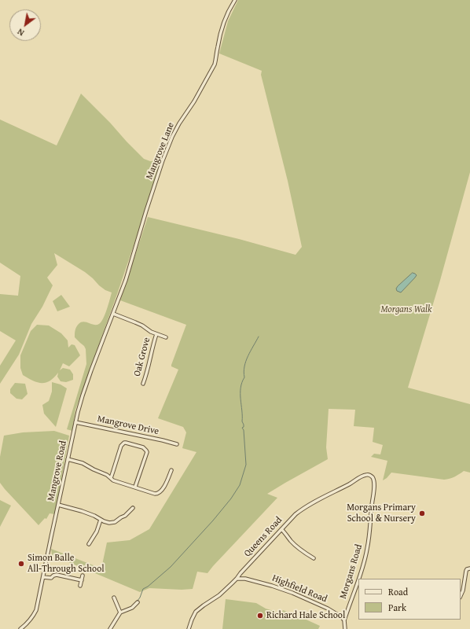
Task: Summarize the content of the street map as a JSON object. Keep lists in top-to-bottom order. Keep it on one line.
{"streets":{"street":["Mangrove Lane","Oak Grove","Mangrove Drive","Mangrove Road","Queens Road","Morgans Road","Highfield Road"]},"crossings":[["Mangrove Lane","Oak Grove"],["Mangrove Lane","Mangrove Road"],["Oak Grove","Mangrove Road"],["Mangrove Drive","Mangrove Road"],["Queens Road","Morgans Road"],["Queens Road","Highfield Road"],["Morgans Road","Highfield Road"]],"parks":["Morgans Walk"],"places":["Morgans Primary School & Nursery","Simon Balle All-Through School","Richard Hale School"],"legend":["Road","Park"],"north":"bottom left"}
